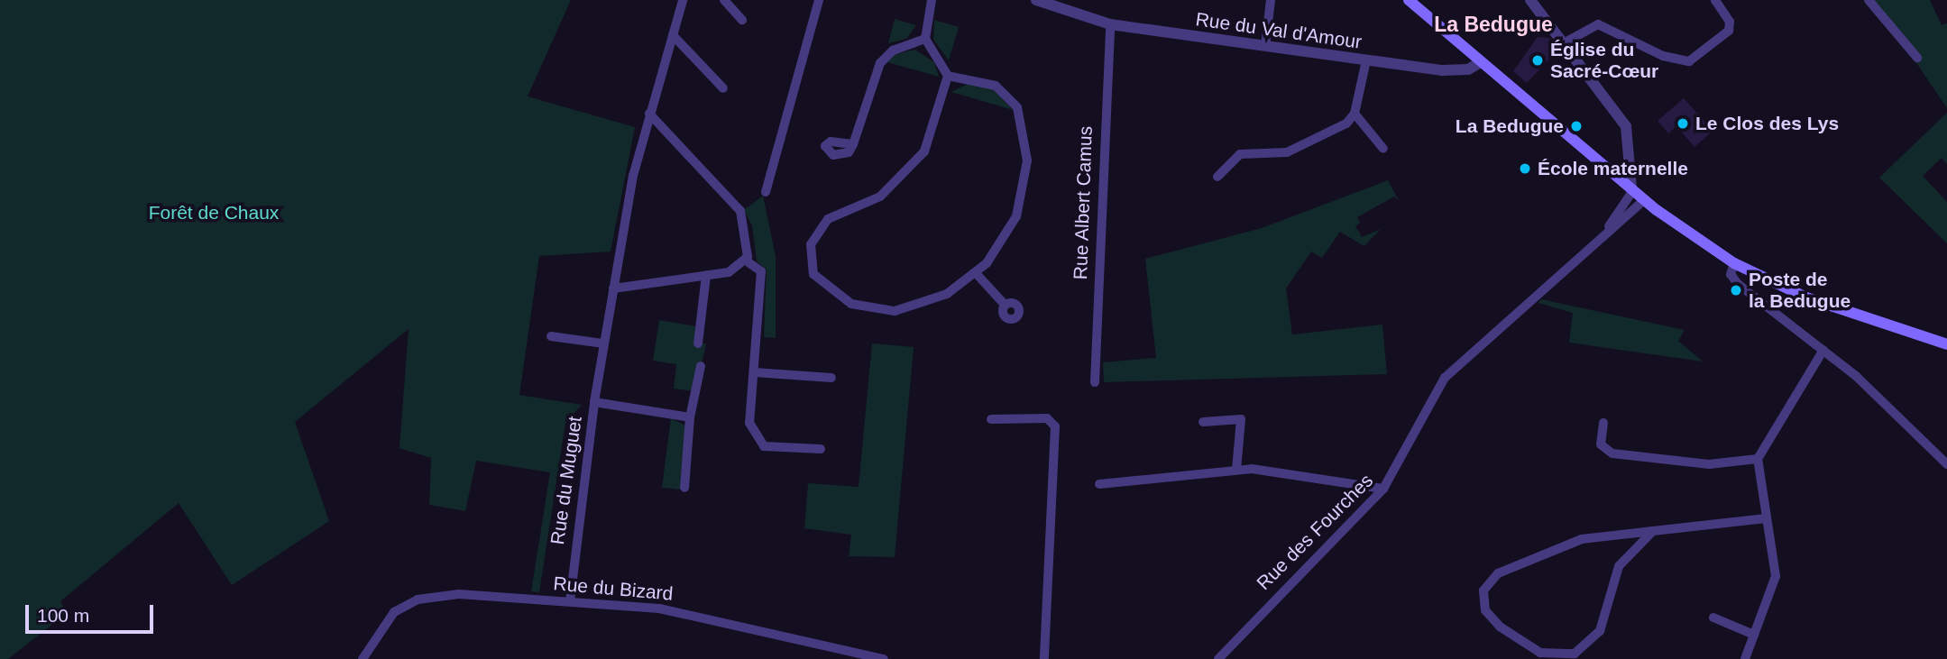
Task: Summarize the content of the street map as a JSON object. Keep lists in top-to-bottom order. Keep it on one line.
{"streets":{"street":["Rue du Val d'Amour","Rue Albert Camus","Rue du Muguet","Rue des Fourches","Rue du Bizard"]},"crossings":[["Rue du Val d'Amour","Rue Albert Camus"],["Rue du Muguet","Rue du Bizard"]],"districts":["La Bedugue"],"parks":["Forêt de Chaux"],"places":["Église du Sacré-Cœur","Le Clos des Lys","La Bedugue","École maternelle","Poste de la Bedugue"],"scale_bar":"100 m"}
